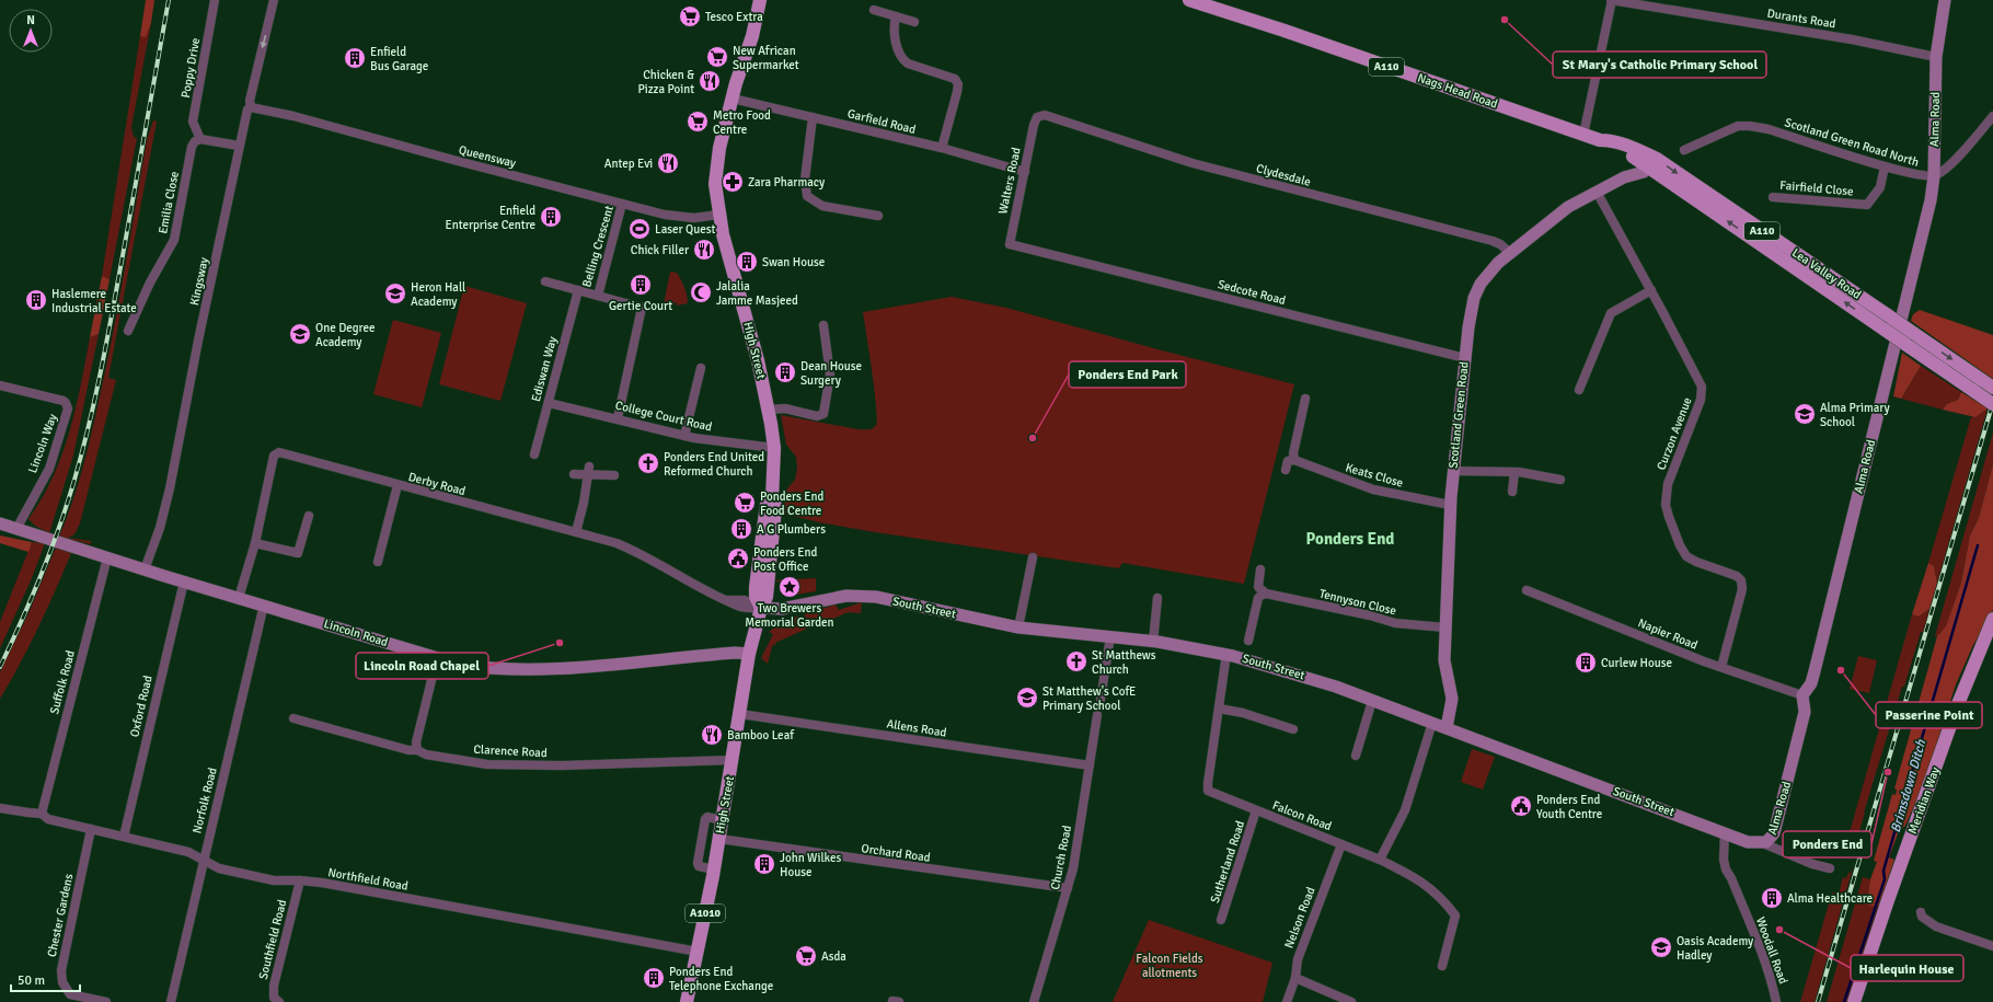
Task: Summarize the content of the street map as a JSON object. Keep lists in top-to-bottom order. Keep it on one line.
{"streets":{"main road":["A110","Nags Head Road","Lea Valley Road","High Street","Meridian Way","A1010"],"street":["Durants Road","Poppy Drive","Alma Road","Garfield Road","Scotland Green Road North","Queensway","Clydesdale","Walters Road","Fairfield Close","Emilia Close","Belling Crescent","Kingsway","Sedcote Road","Ediswan Way","Scotland Green Road","College Court Road","Curzon Avenue","Lincoln Way","Keats Close","Derby Road","Tennyson Close","South Street","Lincoln Road","Napier Road","Suffolk Road","Oxford Road","Allens Road","Clarence Road","Norfolk Road","Falcon Road","Orchard Road","Church Road","Sutherland Road","Northfield Road","Chester Gardens","Nelson Road","Southfield Road","Woodall Road"]},"crossings":[["Durants Road","Alma Road"],["Poppy Drive","Emilia Close"],["Nags Head Road","Lea Valley Road"],["Alma Road","Scotland Green Road North"],["Alma Road","South Street"],["Alma Road","Napier Road"],["Garfield Road","Walters Road"],["Garfield Road","High Street"],["Scotland Green Road North","Fairfield Close"],["Queensway","Belling Crescent"],["Queensway","Kingsway"],["Queensway","High Street"],["Clydesdale","Walters Road"],["Clydesdale","Scotland Green Road"],["Walters Road","Sedcote Road"],["Belling Crescent","Ediswan Way"],["Lea Valley Road","Scotland Green Road"],["Kingsway","Lincoln Road"],["Sedcote Road","Scotland Green Road"],["High Street","College Court Road"],["High Street","Derby Road"],["High Street","South Street"],["High Street","Lincoln Road"],["High Street","Allens Road"],["High Street","Clarence Road"],["High Street","Orchard Road"],["High Street","Northfield Road"],["Ediswan Way","College Court Road"],["Scotland Green Road","Curzon Avenue"],["Scotland Green Road","Keats Close"],["Scotland Green Road","Tennyson Close"],["Scotland Green Road","South Street"],["Curzon Avenue","Napier Road"],["Lincoln Way","Lincoln Road"],["Derby Road","South Street"],["Derby Road","Lincoln Road"],["South Street","Falcon Road"],["South Street","Woodall Road"],["Lincoln Road","Suffolk Road"],["Lincoln Road","Oxford Road"],["Lincoln Road","Norfolk Road"],["Suffolk Road","Northfield Road"],["Oxford Road","Northfield Road"],["Allens Road","Church Road"],["Norfolk Road","Northfield Road"],["Falcon Road","Sutherland Road"],["Falcon Road","Nelson Road"],["Orchard Road","Church Road"],["Northfield Road","Chester Gardens"],["Northfield Road","Southfield Road"]],"districts":["Ponders End"],"water":["Brimsdown Ditch"],"parks":["Falcon Fields allotments"],"places":{"supermarket":["Tesco Extra","New African Supermarket","Metro Food Centre","Ponders End Food Centre","Asda"],"other":["St Mary's Catholic Primary School","Ponders End Park","Lincoln Road Chapel","Passerine Point","Ponders End","Harlequin House"],"building":["Enfield Bus Garage","Enfield Enterprise Centre","Swan House","Gertie Court","Haslemere Industrial Estate","Dean House Surgery","A G Plumbers","Curlew House","John Wilkes House","Alma Healthcare","Ponders End Telephone Exchange"],"restaurant":["Chicken & Pizza Point","Antep Evi","Chick Filler","Bamboo Leaf"],"pharmacy":["Zara Pharmacy"],"sports":["Laser Quest"],"mosque":["Jalalia Jamme Masjeed"],"school or university":["Heron Hall Academy","One Degree Academy","Alma Primary School","St Matthew's CofE Primary School","Oasis Academy Hadley"],"church":["Ponders End United Reformed Church","St Matthews Church"],"public building":["Ponders End Post Office","Ponders End Youth Centre"],"place":["Two Brewers Memorial Garden"]},"scale_bar":"50 m","north":"top"}
